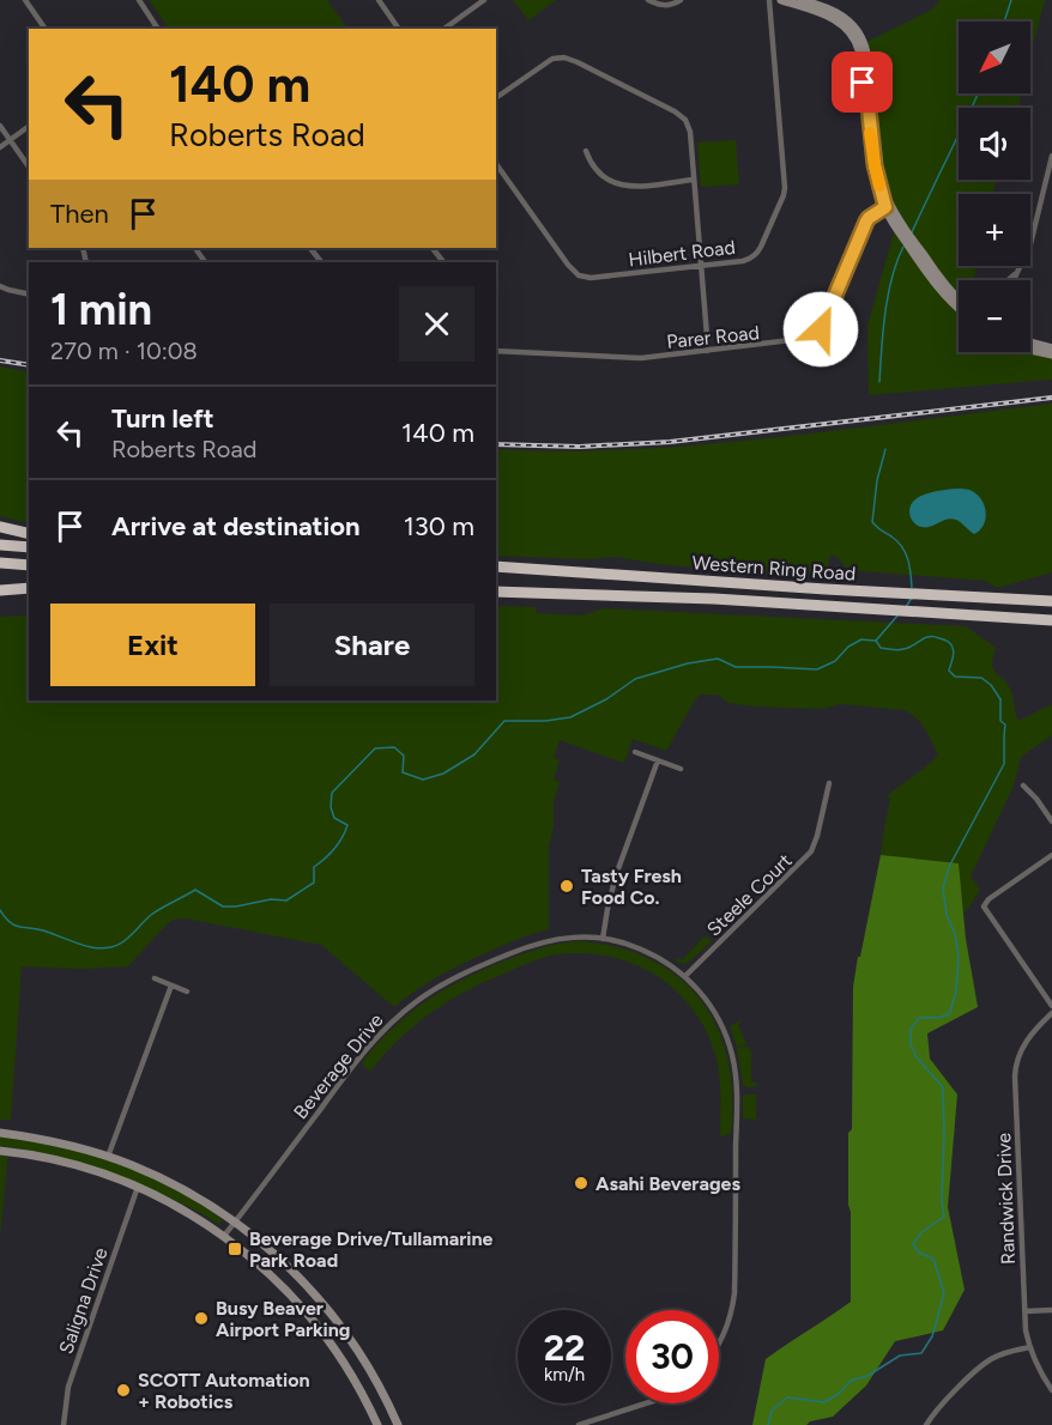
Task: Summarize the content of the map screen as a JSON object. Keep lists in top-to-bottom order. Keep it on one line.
{"streets":{"highway":["Western Ring Road"],"street":["Hilbert Road","Parer Road","Steele Court","Beverage Drive","Randwick Drive","Saligna Drive"]},"crossings":[["Steele Court","Beverage Drive"]],"places":{"other":["Tasty Fresh Food Co.","Asahi Beverages","Busy Beaver Airport Parking","SCOTT Automation + Robotics"],"transit":["Beverage Drive/Tullamarine Park Road"]},"north":"bottom left","page":{"map_buttons":["+","−"],"turn":["140 m","Roberts Road"],"then":"Then","heading":["1 min","270 m · 10:08"],"list":[{"name":"Turn left","note":"Roberts Road","value":"140 m"},{"name":"Arrive at destination","value":"130 m"}],"buttons":["Exit","Share"],"speed":"22 km/h","limit":"30"}}
